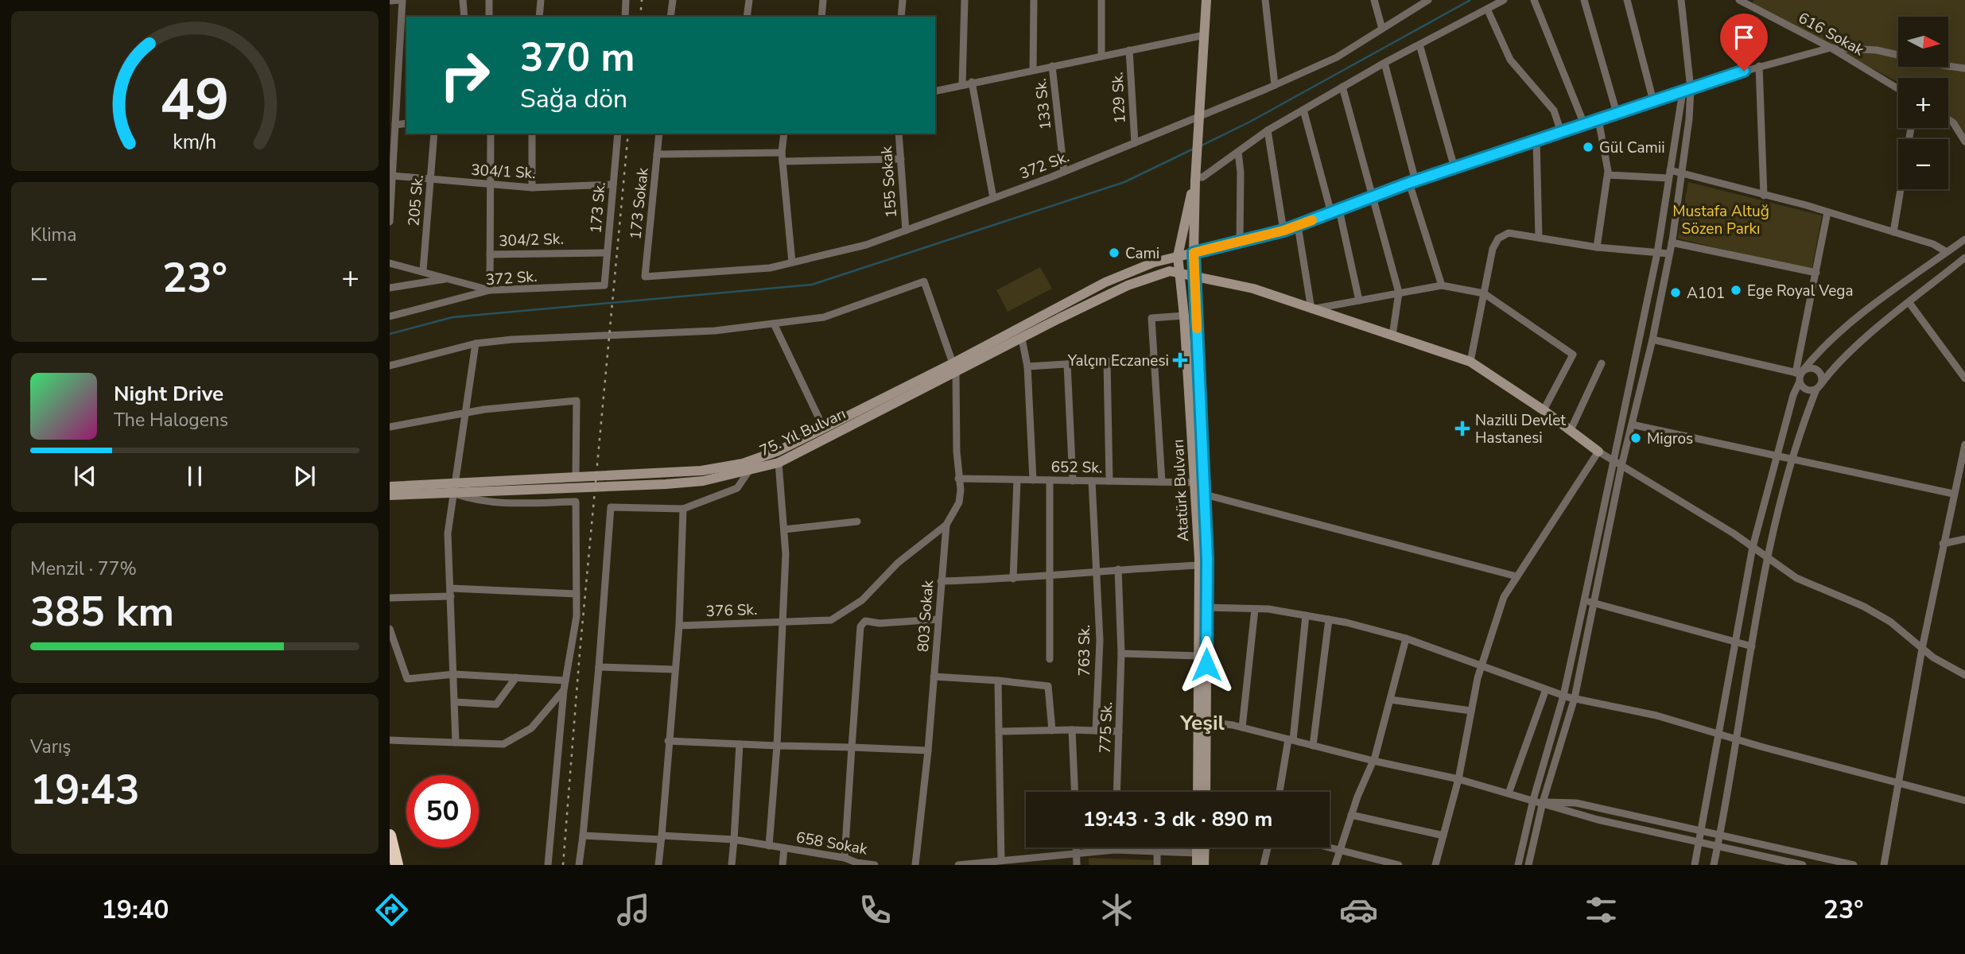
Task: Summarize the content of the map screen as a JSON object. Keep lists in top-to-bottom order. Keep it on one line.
{"streets":{"main road":["75. Yıl Bulvarı","Atatürk Bulvarı"],"street":["616 Sokak","129 Sk.","133 Sk.","372 Sk.","304/1 Sk.","155 Sokak","205 Sk.","173 Sokak","173 Sk.","304/2 Sk.","652 Sk.","376 Sk.","803 Sokak","763 Sk.","775 Sk.","658 Sokak"]},"crossings":[["129 Sk.","372 Sk."],["133 Sk.","372 Sk."],["372 Sk.","155 Sokak"],["372 Sk.","173 Sokak"],["372 Sk.","173 Sk."],["304/1 Sk.","205 Sk."],["304/1 Sk.","173 Sk."],["173 Sk.","304/2 Sk."],["75. Yıl Bulvarı","Atatürk Bulvarı"],["75. Yıl Bulvarı","803 Sokak"],["652 Sk.","Atatürk Bulvarı"],["652 Sk.","803 Sokak"],["652 Sk.","763 Sk."],["376 Sk.","803 Sokak"]],"districts":["Yeşil"],"parks":["Mustafa Altuğ Sözen Parkı"],"places":{"other":["Gül Camii","Cami","Ege Royal Vega","A101","Migros"],"health":["Yalçın Eczanesi","Nazilli Devlet Hastanesi"]},"north":"right","page":{"map_buttons":["+","−"],"turn":["370 m","Sağa dön"],"tile":["Klima",["Menzil · 77%","385 km"],["Varış","19:43"]],"heat":["−","23°","+"],"song":["Night Drive","The Halogens"],"limit":"50","trip":"19:43 · 3 dk · 890 m","tabs":["19:40","23°"],"gauge":["49","km/h"]}}
